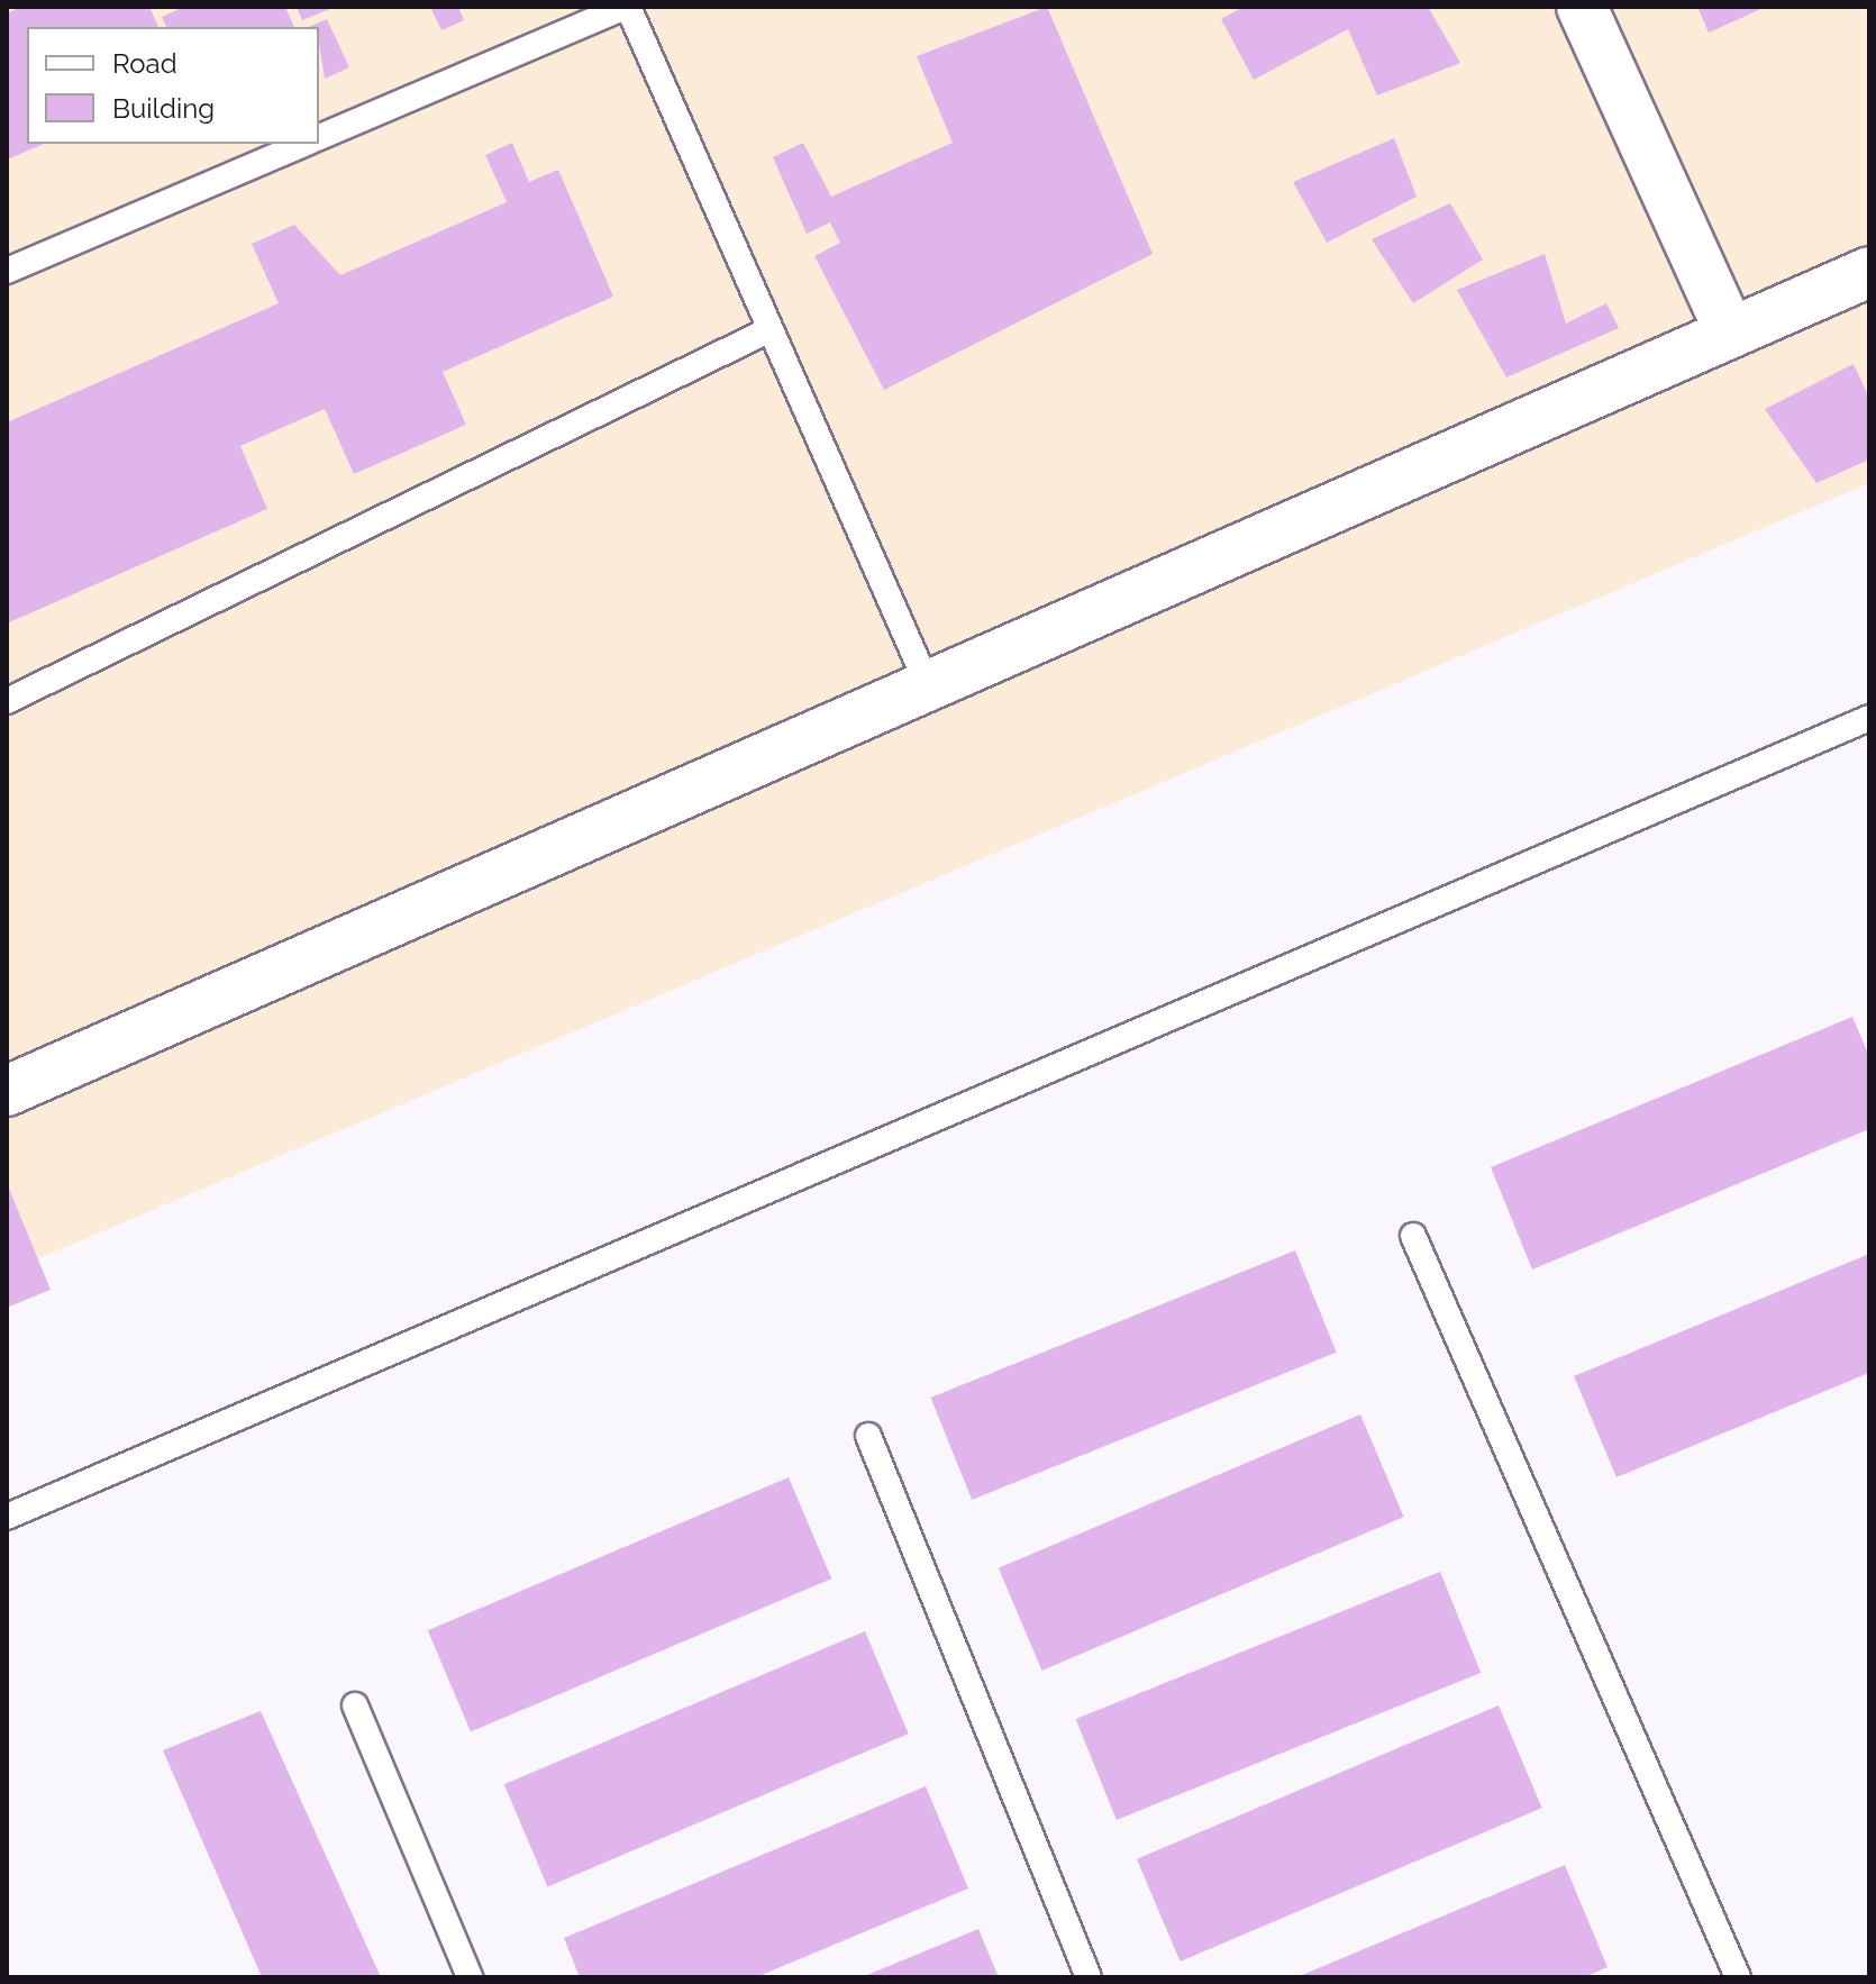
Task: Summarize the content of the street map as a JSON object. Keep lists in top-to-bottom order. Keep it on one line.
{"legend":["Road","Building"]}
